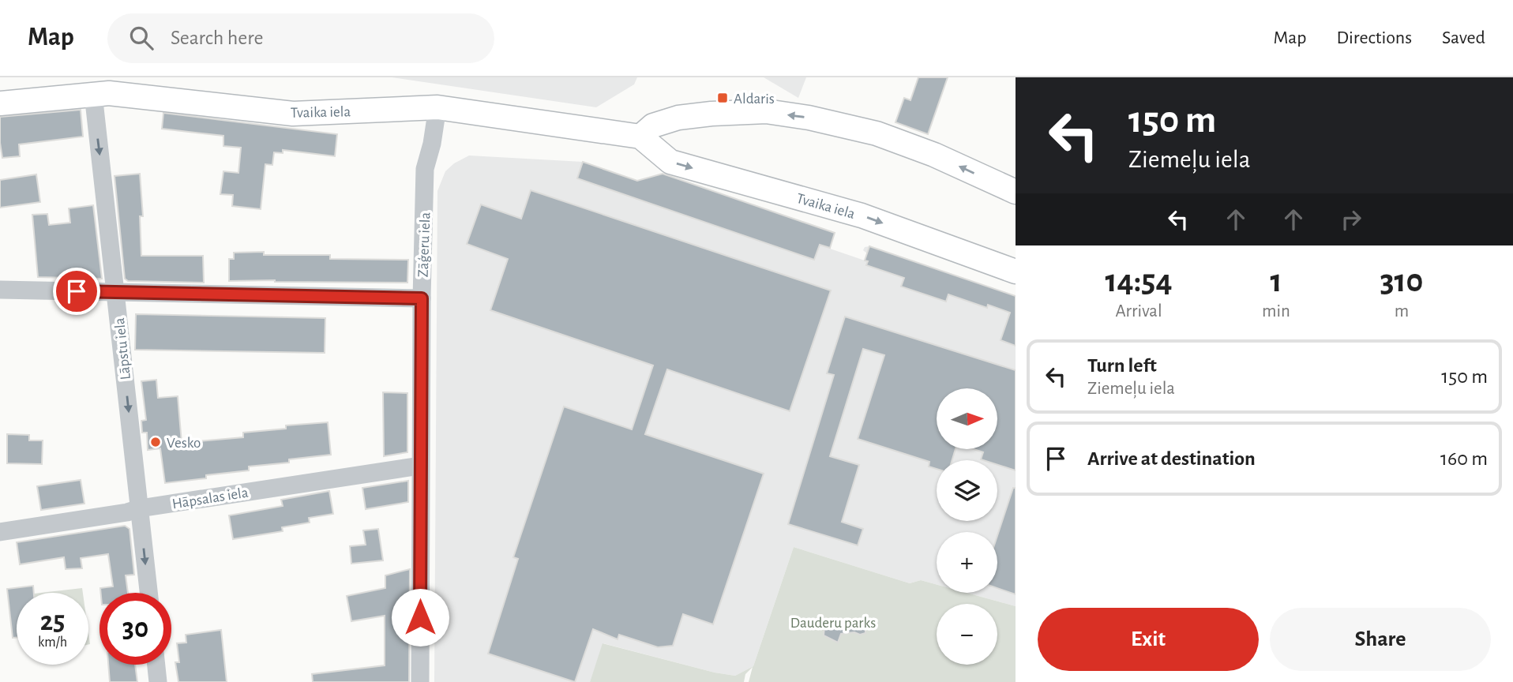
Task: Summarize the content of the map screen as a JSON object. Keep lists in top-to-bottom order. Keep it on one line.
{"streets":{"main road":["Tvaika iela"],"street":["Zāģeru iela","Lāpstu iela","Hāpsalas iela"]},"crossings":[["Tvaika iela","Zāģeru iela"],["Tvaika iela","Lāpstu iela"],["Zāģeru iela","Hāpsalas iela"],["Lāpstu iela","Hāpsalas iela"]],"one_way":["Lāpstu iela"],"parks":["Dauderu parks"],"places":{"transit":["Aldaris"],"other":["Vesko"]},"north":"right","page":{"header":"Map","search":"Search here","nav":["Map","Directions","Saved"],"turn":["150 m","Ziemeļu iela"],"eta":["14:54","Arrival","1","min","310","m"],"list":[{"name":"Turn left","note":"Ziemeļu iela","value":"150 m"},{"name":"Arrive at destination","value":"160 m"}],"map_buttons":["+","−"],"speed":"25 km/h","limit":"30","buttons":["Exit","Share"]}}
